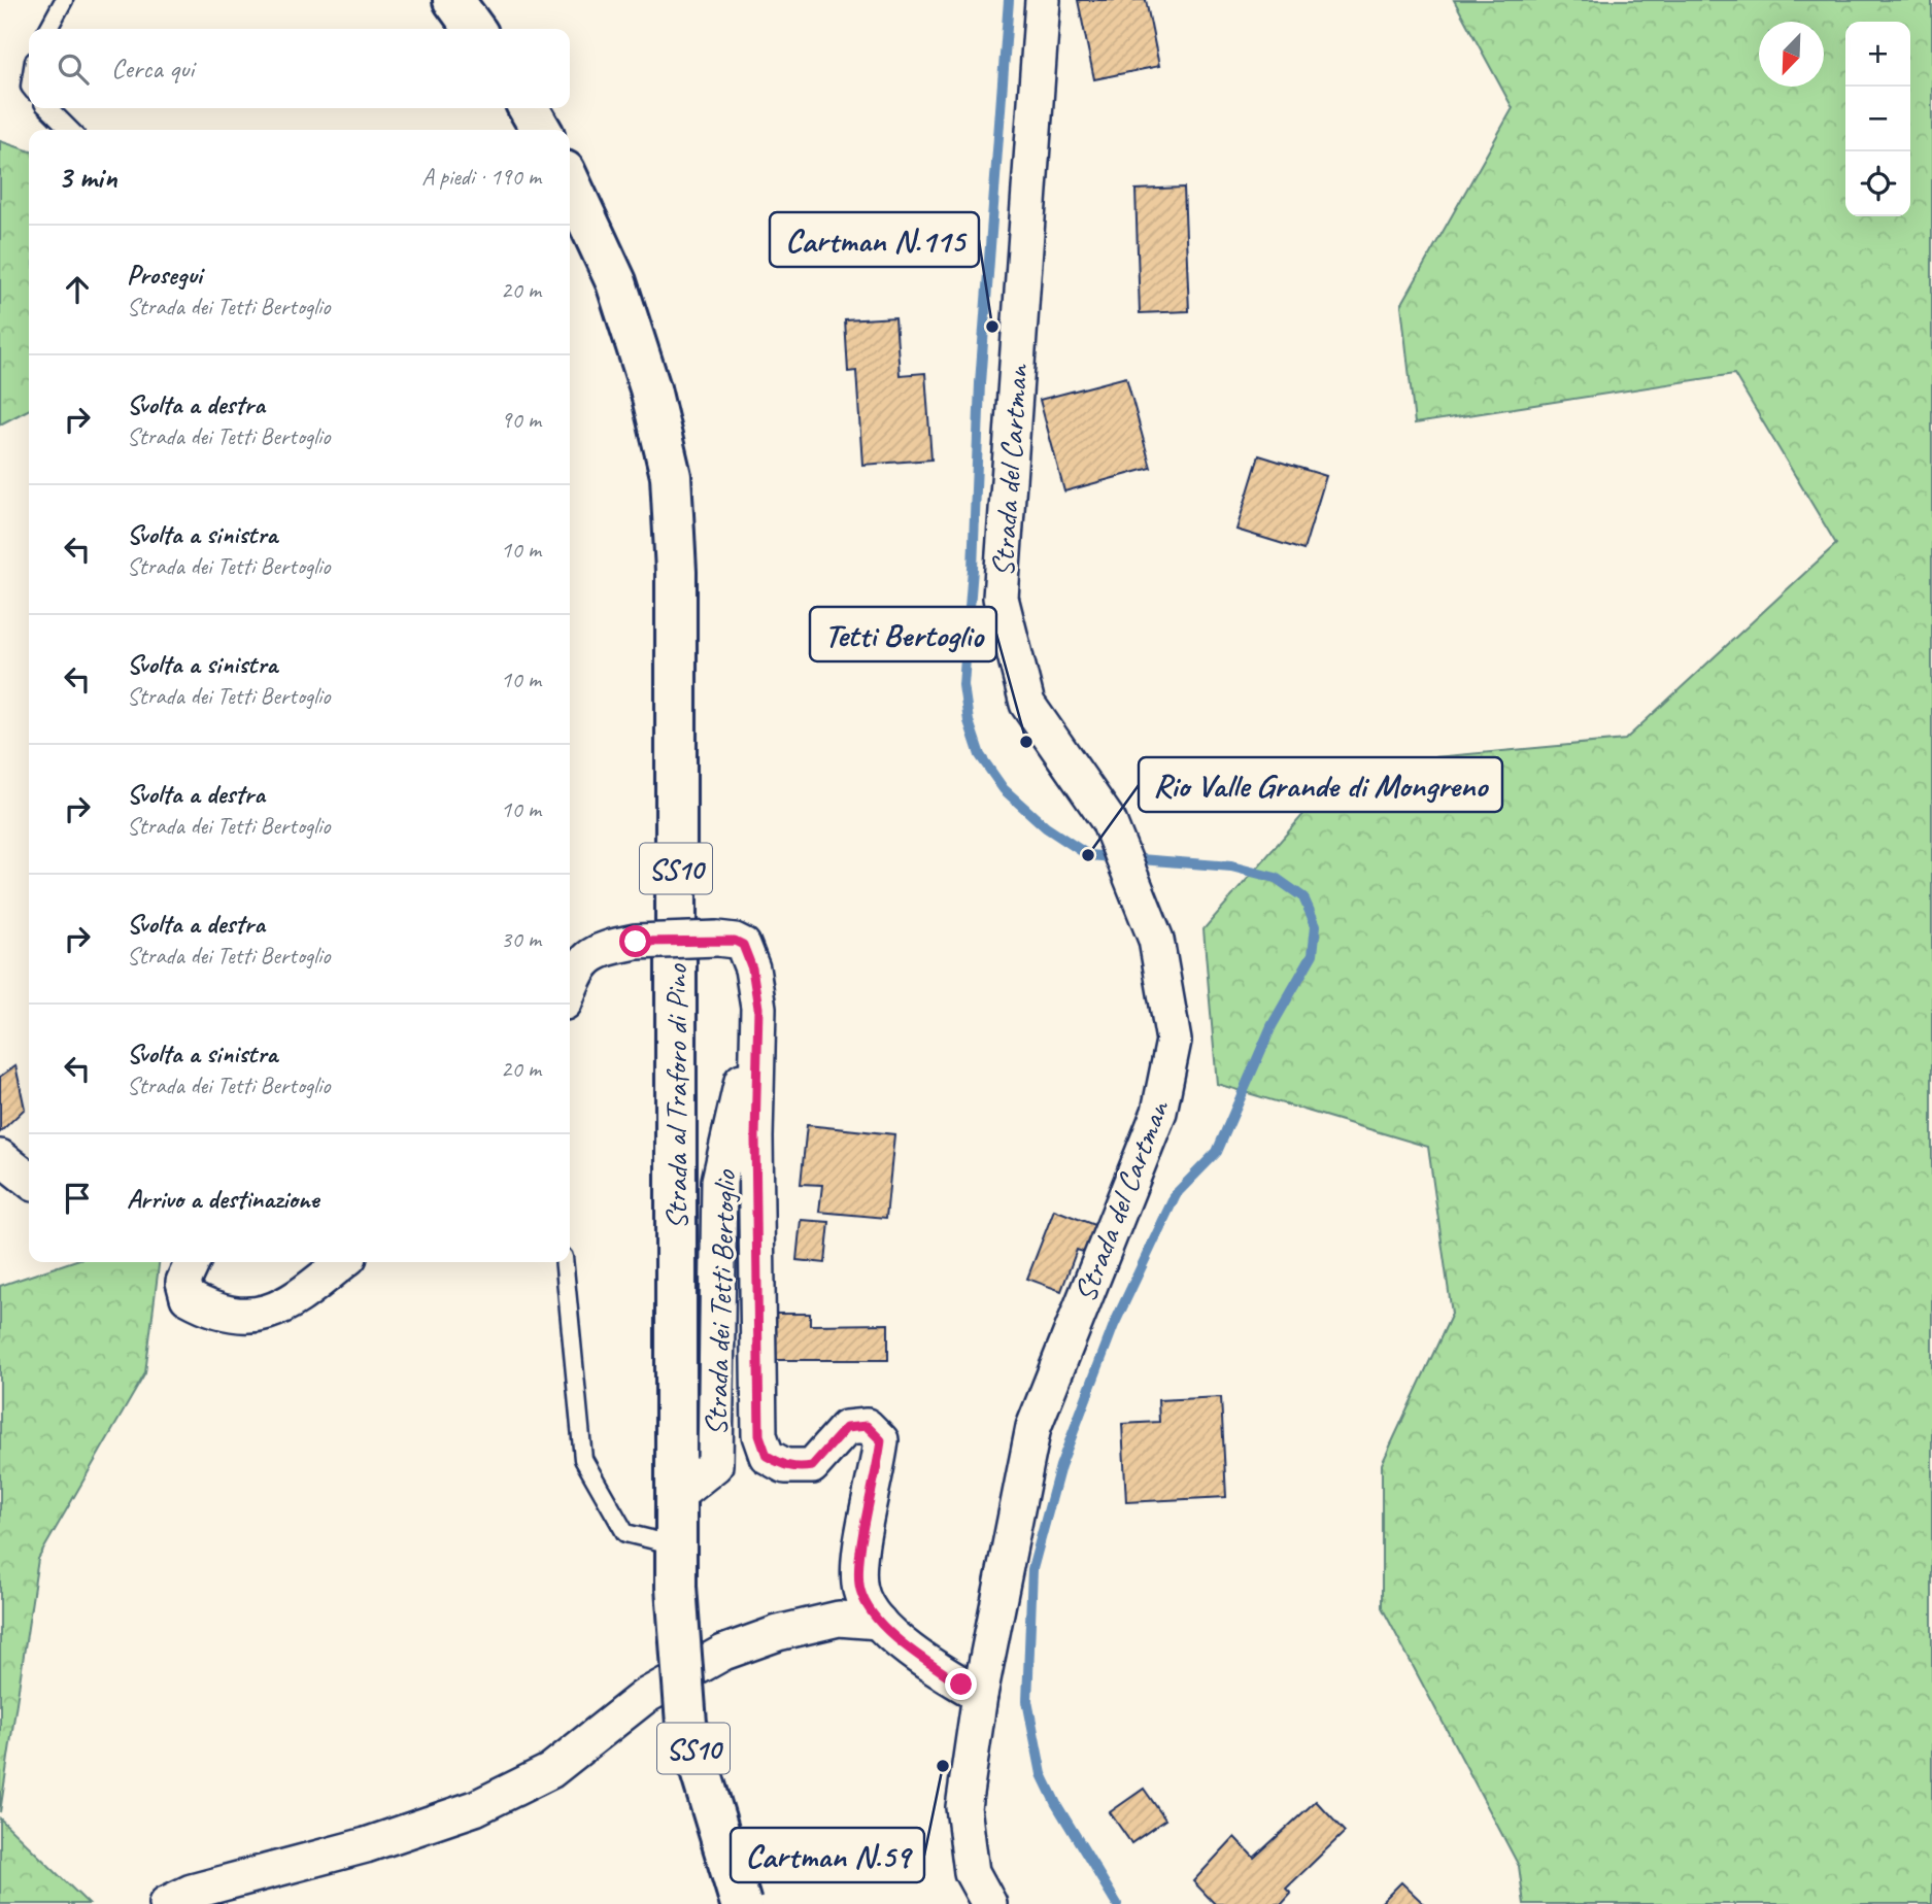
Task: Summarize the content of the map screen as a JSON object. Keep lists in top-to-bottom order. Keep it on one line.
{"streets":{"main road":["SS10","Strada al Traforo di Pino"],"street":["Strada del Cartman","Strada dei Tetti Bertoglio"]},"crossings":[["Strada del Cartman","Strada dei Tetti Bertoglio"],["Strada al Traforo di Pino","Strada dei Tetti Bertoglio"]],"places":["Cartman N.115","Tetti Bertoglio","Rio Valle Grande di Mongreno","Cartman N.59"],"north":"bottom left","page":{"map_buttons":["+","−"],"search":"Cerca qui","heading":["3 min","A piedi · 190 m"],"list":[["Prosegui","Strada dei Tetti Bertoglio","20 m"],["Svolta a destra","Strada dei Tetti Bertoglio","90 m"],["Svolta a sinistra","Strada dei Tetti Bertoglio","10 m"],["Svolta a sinistra","Strada dei Tetti Bertoglio","10 m"],["Svolta a destra","Strada dei Tetti Bertoglio","10 m"],["Svolta a destra","Strada dei Tetti Bertoglio","30 m"],["Svolta a sinistra","Strada dei Tetti Bertoglio","20 m"],"Arrivo a destinazione"]}}
